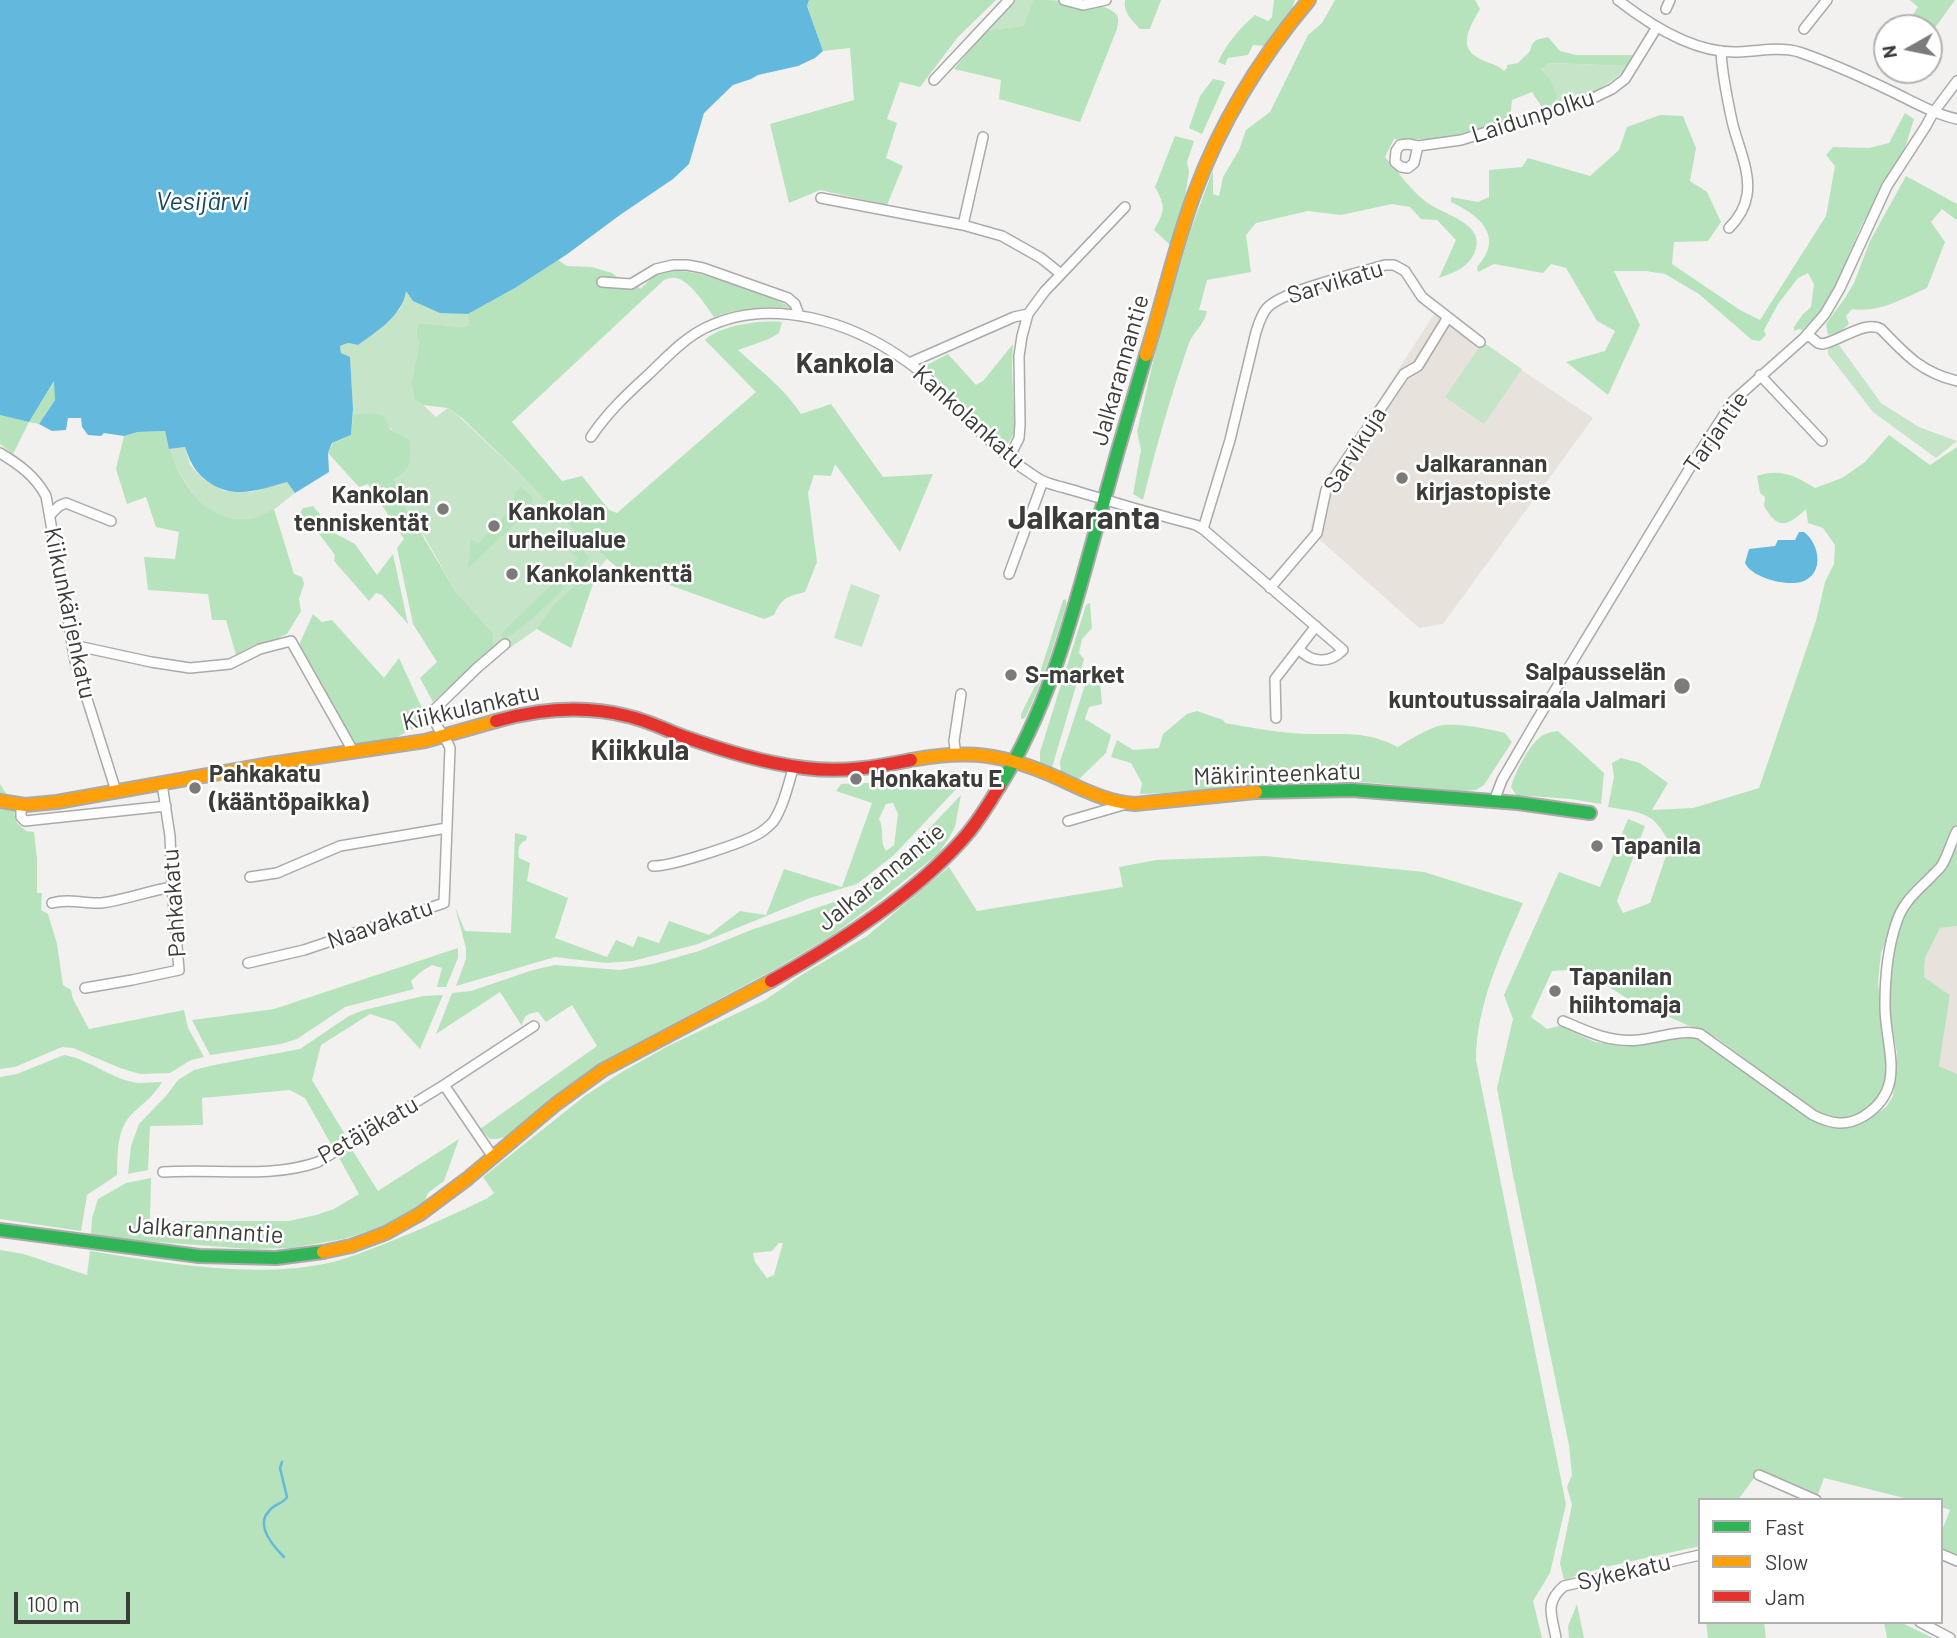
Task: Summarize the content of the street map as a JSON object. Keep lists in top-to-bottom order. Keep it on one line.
{"streets":{"main road":["Jalkarannantie","Kiikkulankatu","Mäkirinteenkatu"],"street":["Laidunpolku","Sarvikatu","Kankolankatu","Tarjantie","Sarvikuja","Kiikunkärjenkatu","Pahkakatu","Naavakatu","Petäjäkatu","Sykekatu"]},"crossings":[["Sarvikatu","Sarvikuja"],["Jalkarannantie","Kankolankatu"],["Jalkarannantie","Kiikkulankatu"],["Jalkarannantie","Mäkirinteenkatu"],["Jalkarannantie","Petäjäkatu"],["Tarjantie","Mäkirinteenkatu"],["Kiikunkärjenkatu","Kiikkulankatu"],["Kiikkulankatu","Mäkirinteenkatu"],["Kiikkulankatu","Pahkakatu"],["Kiikkulankatu","Naavakatu"]],"districts":["Kankola","Jalkaranta","Kiikkula"],"water":["Vesijärvi"],"places":["Jalkarannan kirjastopiste","Kankolan tenniskentät","Kankolan urheilualue","Kankolankenttä","S-market","Salpausselän kuntoutussairaala Jalmari","Honkakatu E","Pahkakatu (kääntöpaikka)","Tapanila","Tapanilan hiihtomaja"],"legend":["Fast","Slow","Jam"],"scale_bar":"100 m","north":"left"}
